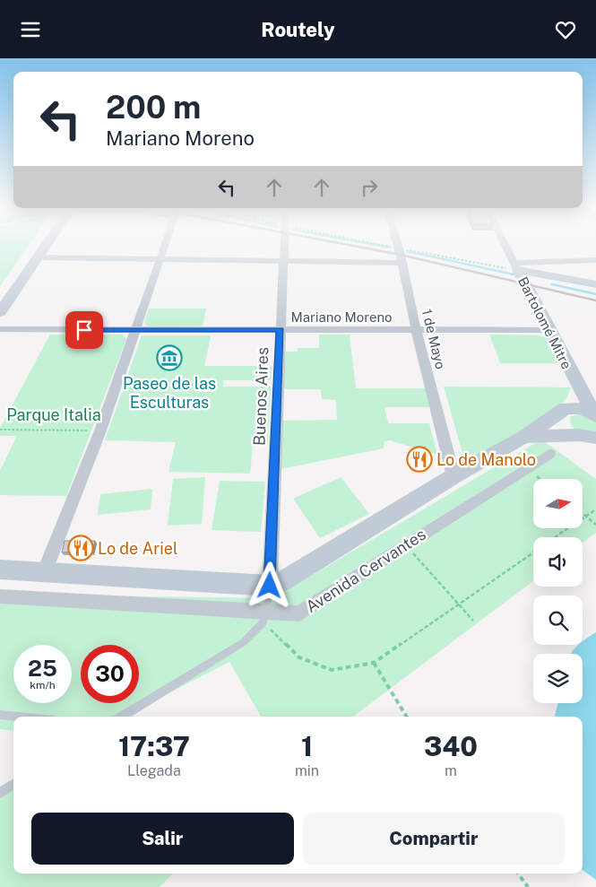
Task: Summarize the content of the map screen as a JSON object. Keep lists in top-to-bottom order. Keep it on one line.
{"streets":{"street":["Mariano Moreno","Bartolomé Mitre","1 de Mayo","Buenos Aires","Avenida Cervantes"]},"crossings":[["Mariano Moreno","Bartolomé Mitre"],["Mariano Moreno","1 de Mayo"],["Mariano Moreno","Buenos Aires"]],"parks":["Parque Italia"],"places":{"museum":["Paseo de las Esculturas"],"restaurant":["Lo de Manolo","Lo de Ariel"]},"north":"right","page":{"header":"Routely","turn":["200 m","Mariano Moreno"],"speed":"25 km/h","limit":"30","eta":["17:37","Llegada","1","min","340","m"],"buttons":["Salir","Compartir"]}}
